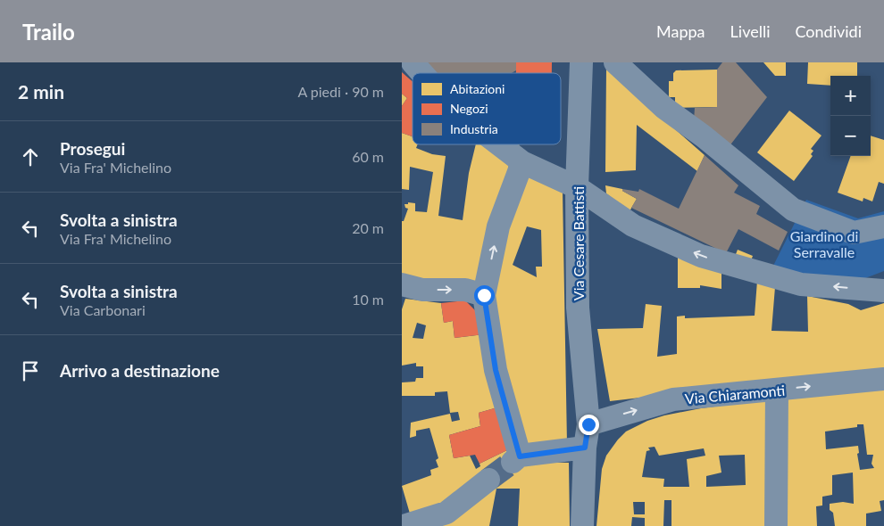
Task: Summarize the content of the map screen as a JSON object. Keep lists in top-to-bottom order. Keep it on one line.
{"streets":{"street":["Via Cesare Battisti","Via Chiaramonti"]},"crossings":[["Via Cesare Battisti","Via Chiaramonti"]],"one_way":["Via Chiaramonti"],"parks":["Giardino di Serravalle"],"legend":["Abitazioni","Negozi","Industria"],"page":{"header":"Trailo","nav":["Mappa","Livelli","Condividi"],"heading":["2 min","A piedi · 90 m"],"map_buttons":["+","−"],"list":[["Prosegui","Via Fra' Michelino","60 m"],["Svolta a sinistra","Via Fra' Michelino","20 m"],["Svolta a sinistra","Via Carbonari","10 m"],"Arrivo a destinazione"]}}
